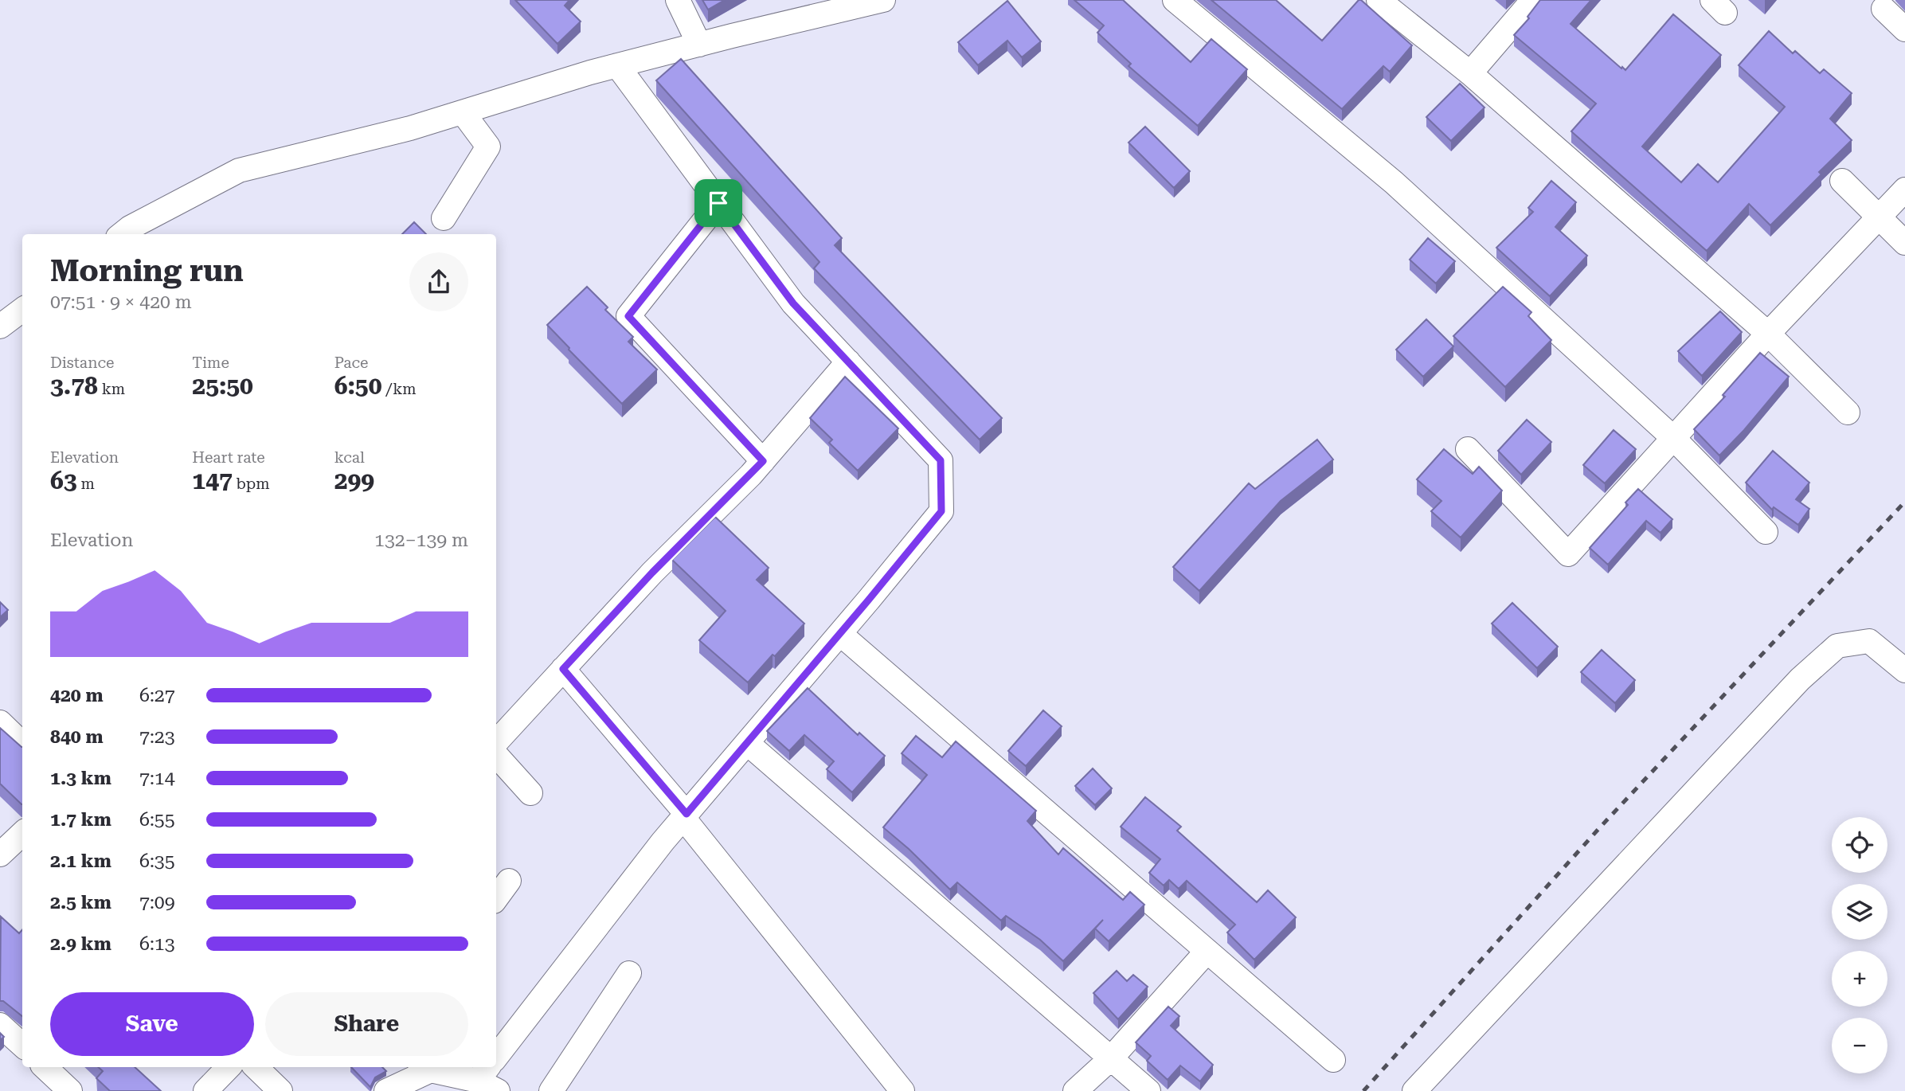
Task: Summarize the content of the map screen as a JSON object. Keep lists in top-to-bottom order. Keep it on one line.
{"page":{"heading":["Morning run","07:51 · 9 × 420 m"],"stats":[["Distance","3.78 km"],["Time","25:50"],["Pace","6:50 /km"],["Elevation","63 m"],["Heart rate","147 bpm"],["kcal","299"]],"chart":["Elevation","132–139 m"],"list":[{"name":"420 m","note":"6:27"},{"name":"840 m","note":"7:23"},{"name":"1.3 km","note":"7:14"},{"name":"1.7 km","note":"6:55"},{"name":"2.1 km","note":"6:35"},{"name":"2.5 km","note":"7:09"},{"name":"2.9 km","note":"6:13"}],"map_buttons":["+","−"],"buttons":["Save","Share"]}}
